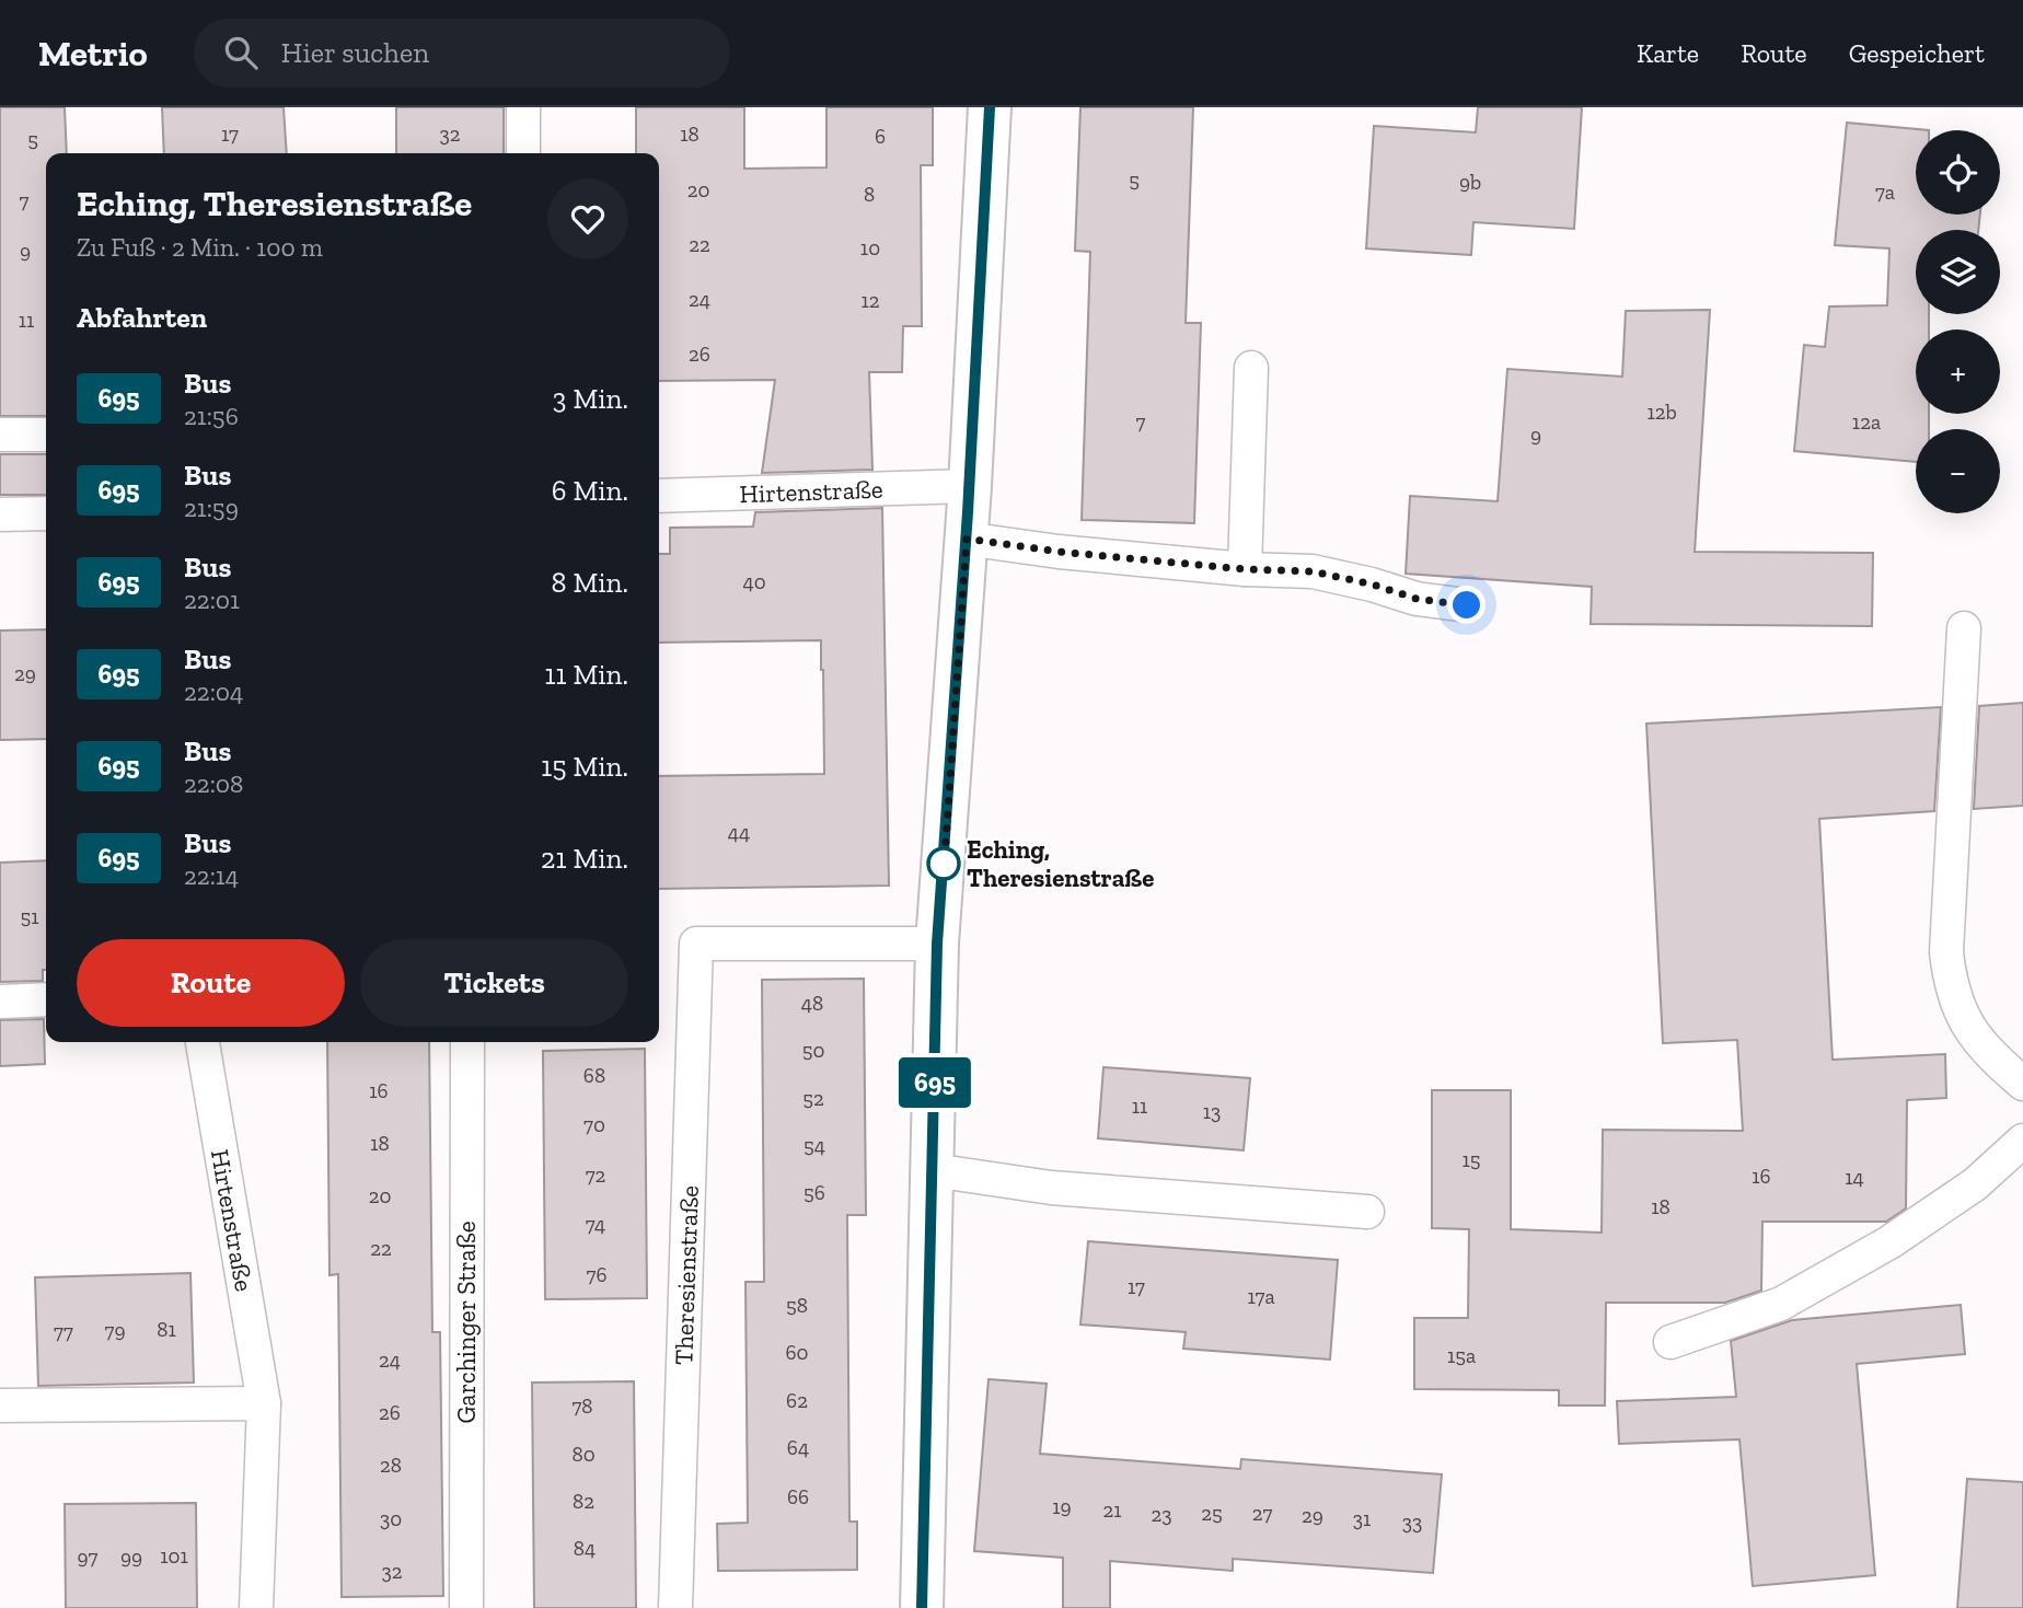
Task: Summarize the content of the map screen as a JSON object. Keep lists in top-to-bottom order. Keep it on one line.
{"streets":{"lane":["Hirtenstraße","Theresienstraße","Garchinger Straße"]},"places":["Eching, Theresienstraße"],"lines":["bus line 695"],"house_numbers":["17","32","18","6","5","5","9b","20","7a","8","7","22","10","9","24","12","11","26","12b","7","12a","9","40","29","44","51","48","50","68","16","52","11","13","70","18","54","15","72","16","14","56","20","18","74","22","76","17","17a","58","81","79","77","60","15a","24","62","78","26","64","80","28","66","82","19","21","25","27","23","29","30","31","33","84","101","97","99","32"],"page":{"header":"Metrio","search":"Hier suchen","nav":["Karte","Route","Gespeichert"],"on_map":"695","map_buttons":["+","−"],"heading":[["Eching, Theresienstraße","Zu Fuß · 2 Min. · 100 m"],"Abfahrten"],"list":[{"mark":"695","name":"Bus","note":"21:56","value":"3 Min."},{"mark":"695","name":"Bus","note":"21:59","value":"6 Min."},{"mark":"695","name":"Bus","note":"22:01","value":"8 Min."},{"mark":"695","name":"Bus","note":"22:04","value":"11 Min."},{"mark":"695","name":"Bus","note":"22:08","value":"15 Min."},{"mark":"695","name":"Bus","note":"22:14","value":"21 Min."}],"buttons":["Route","Tickets"]}}
